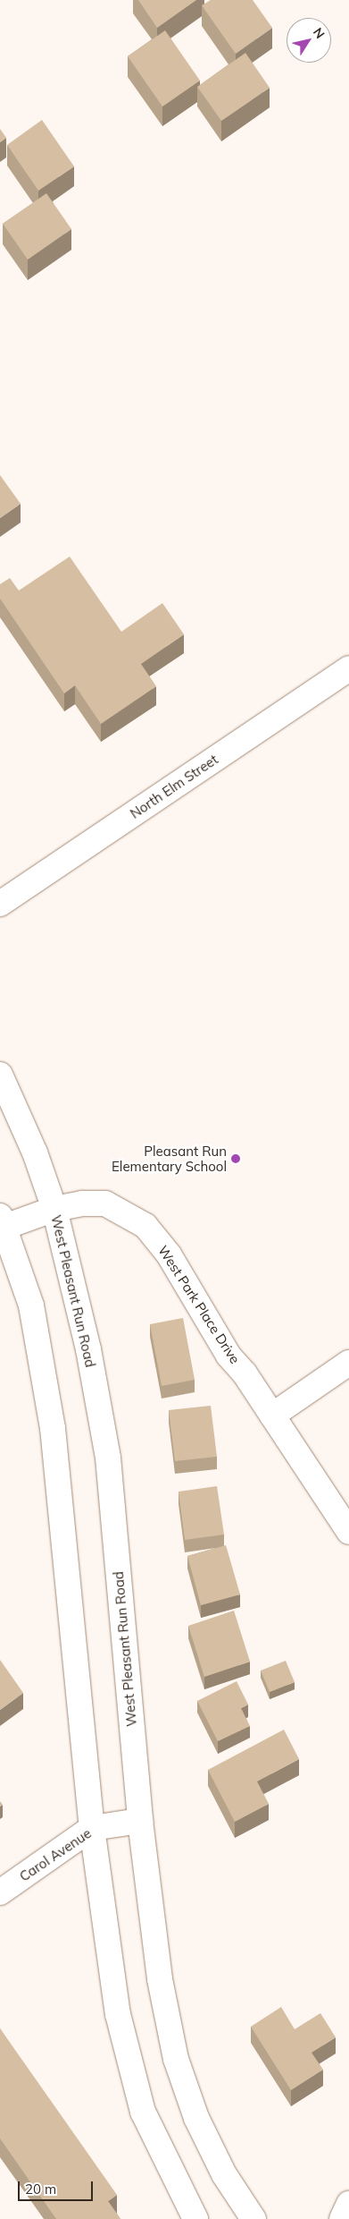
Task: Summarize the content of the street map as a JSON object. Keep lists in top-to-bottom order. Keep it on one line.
{"streets":{"main road":["North Elm Street","West Pleasant Run Road","West Park Place Drive","Carol Avenue"]},"crossings":[["West Pleasant Run Road","West Park Place Drive"],["West Pleasant Run Road","Carol Avenue"]],"places":["Pleasant Run Elementary School"],"scale_bar":"20 m","north":"top right"}
